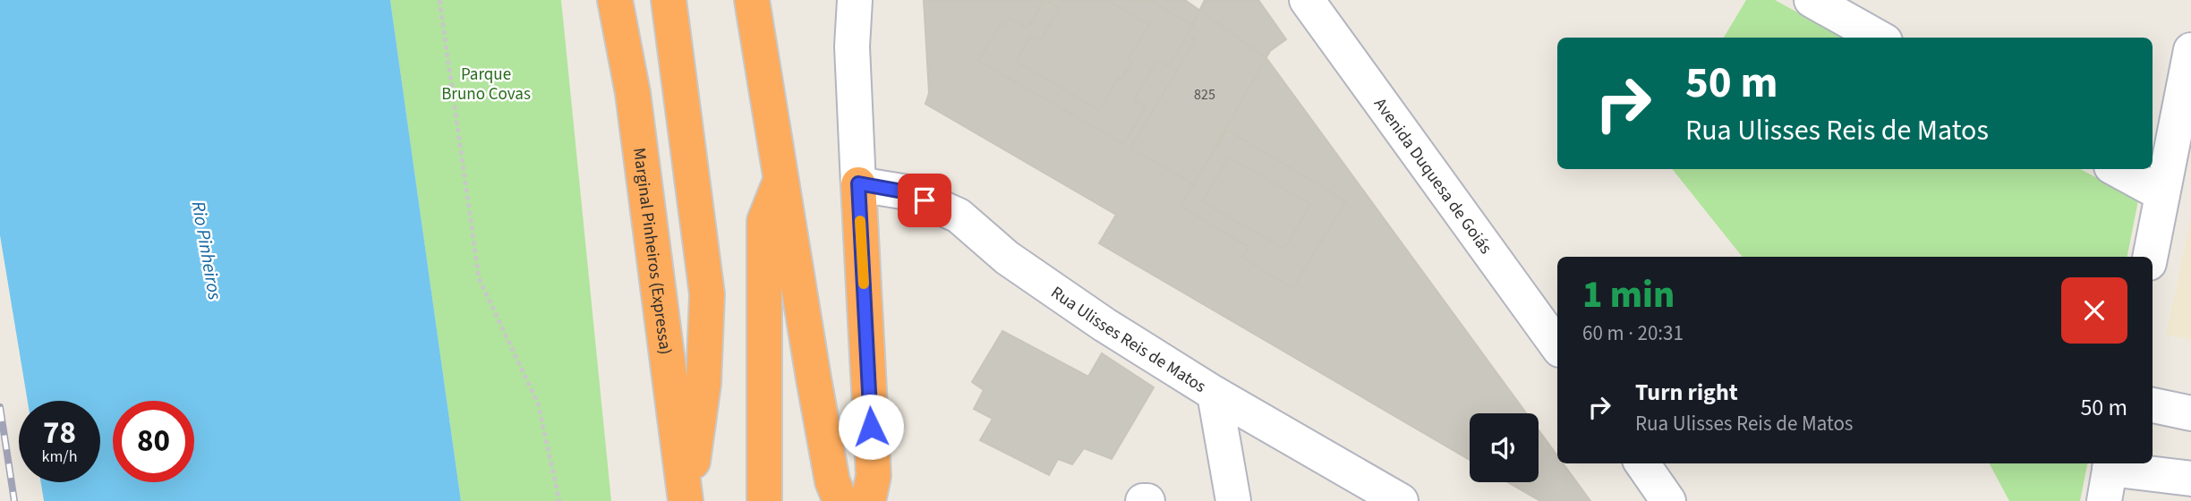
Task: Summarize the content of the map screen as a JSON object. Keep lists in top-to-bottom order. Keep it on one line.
{"streets":{"highway":["Marginal Pinheiros (Expressa)"],"street":["Avenida Duquesa de Goiás","Rua Ulisses Reis de Matos"]},"water":["Rio Pinheiros"],"parks":["Parque Bruno Covas"],"house_numbers":["825"],"page":{"turn":["50 m","Rua Ulisses Reis de Matos"],"heading":["1 min","60 m · 20:31"],"list":[{"name":"Turn right","note":"Rua Ulisses Reis de Matos","value":"50 m"}],"speed":"78 km/h","limit":"80"}}
